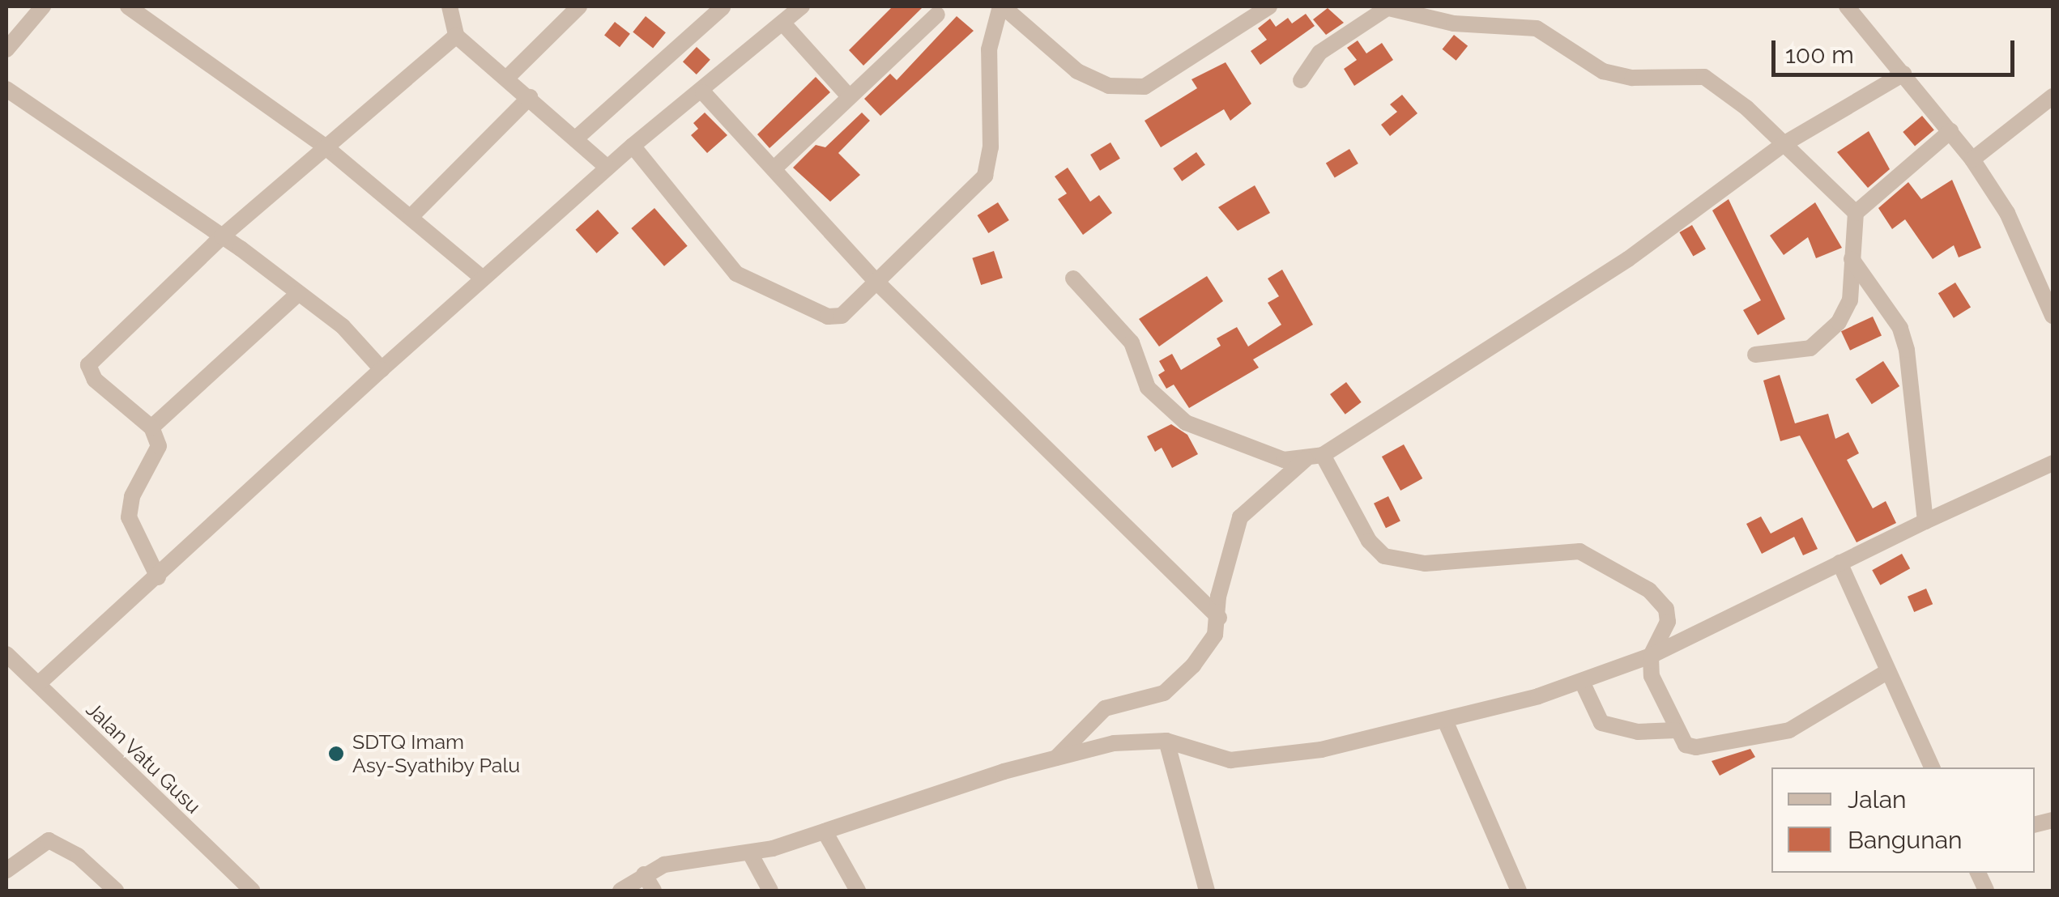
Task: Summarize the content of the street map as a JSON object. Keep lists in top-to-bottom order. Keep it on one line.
{"streets":{"street":["Jalan Vatu Gusu"]},"places":["SDTQ Imam Asy-Syathiby Palu"],"legend":["Jalan","Bangunan"],"scale_bar":"100 m"}
